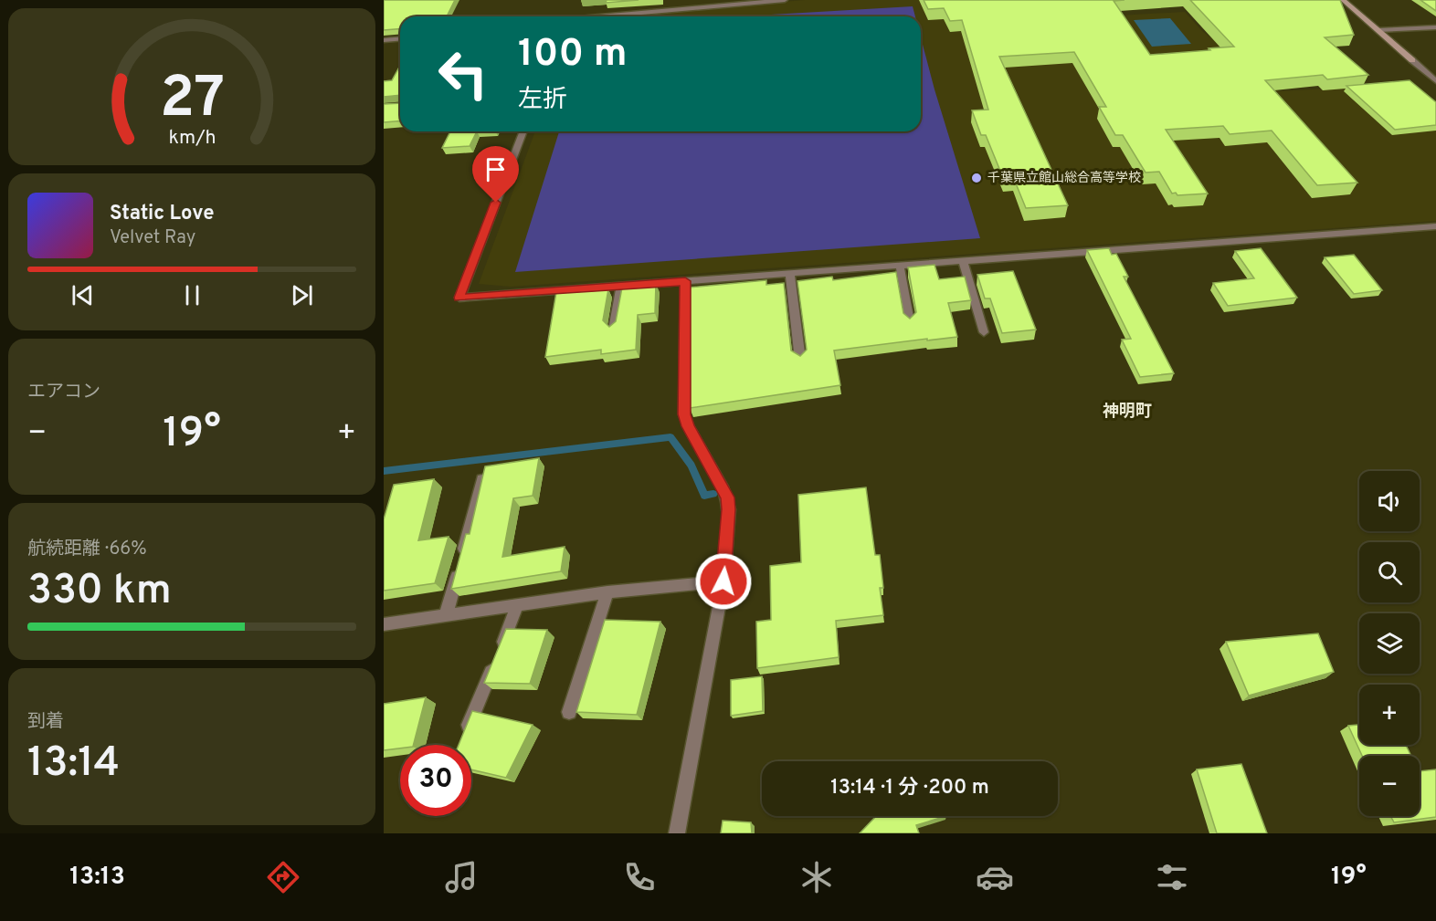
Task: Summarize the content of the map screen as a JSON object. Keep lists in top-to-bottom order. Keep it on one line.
{"districts":["神明町"],"places":["千葉県立館山総合高等学校"],"page":{"turn":["100 m","左折"],"song":["Static Love","Velvet Ray"],"tile":["エアコン",["航続距離 · 66%","330 km"],["到着","13:14"]],"heat":["−","19°","+"],"map_buttons":["+","−"],"limit":"30","trip":"13:14 · 1 分 · 200 m","tabs":["13:13","19°"],"gauge":["27","km/h"]}}
